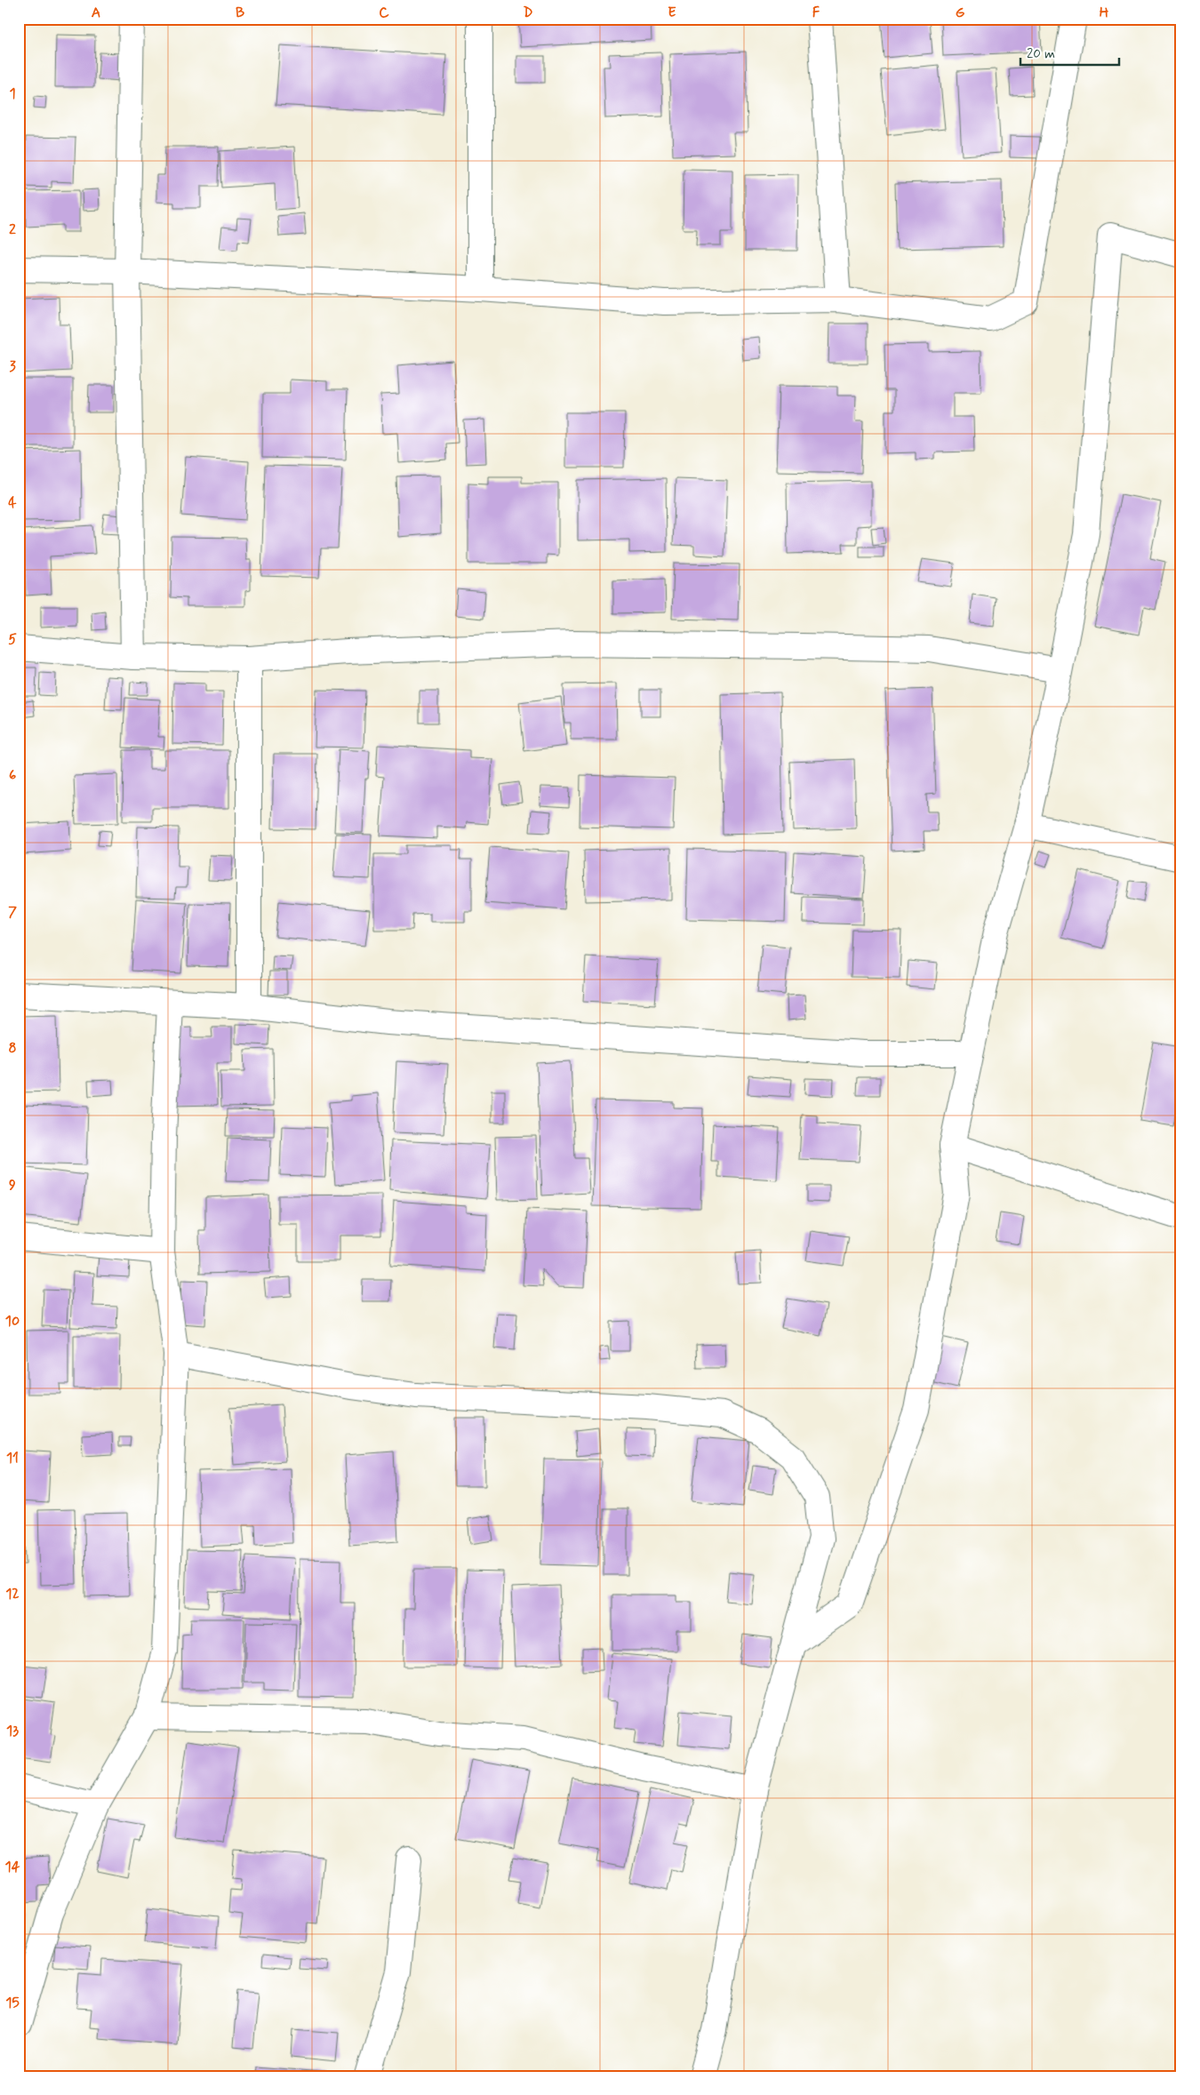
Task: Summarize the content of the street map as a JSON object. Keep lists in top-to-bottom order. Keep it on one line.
{"scale_bar":"20 m","grid":{"columns":["A","B","C","D","E","F","G","H"],"rows":["1","2","3","4","5","6","7","8","9","10","11","12","13","14","15"]}}
